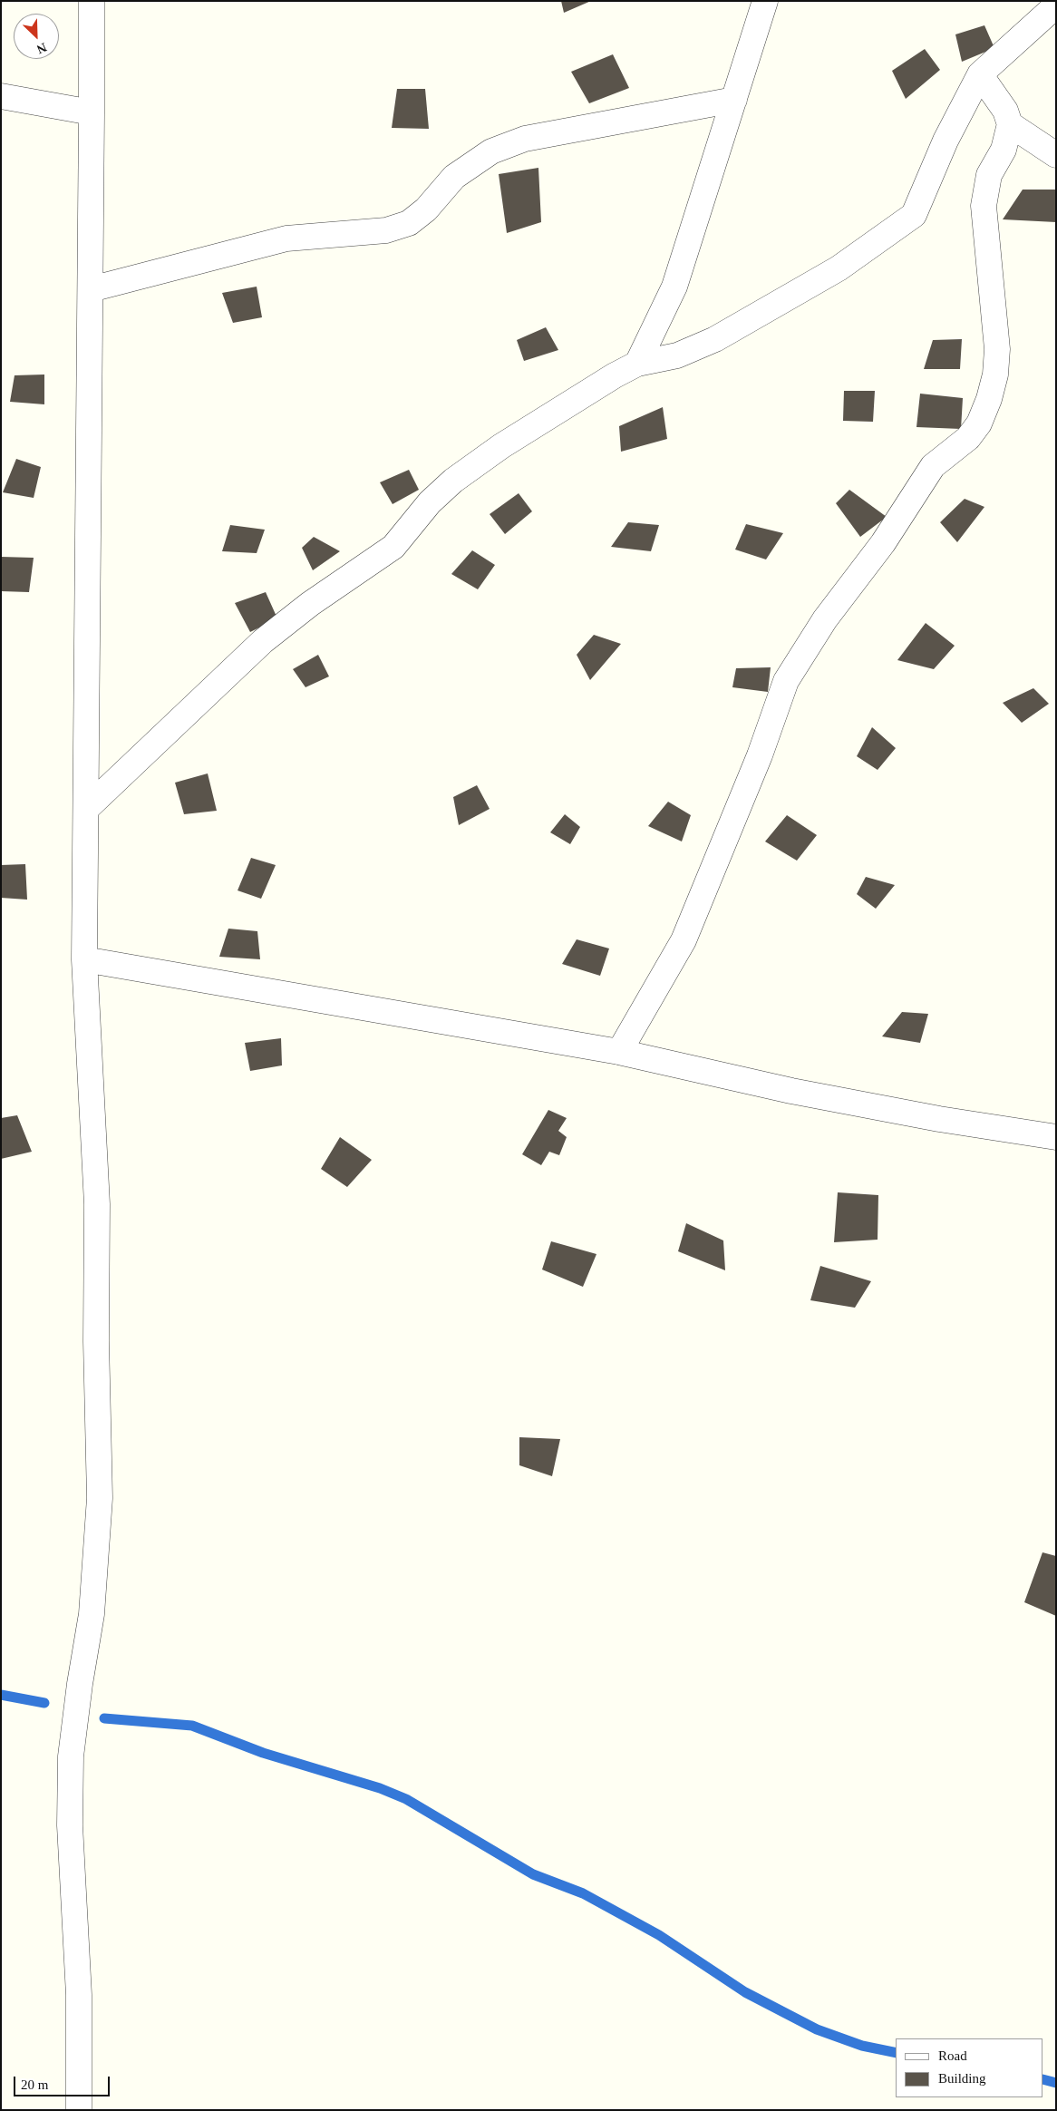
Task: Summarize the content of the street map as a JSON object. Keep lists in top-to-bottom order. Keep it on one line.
{"legend":["Road","Building"],"scale_bar":"20 m","north":"bottom right"}
